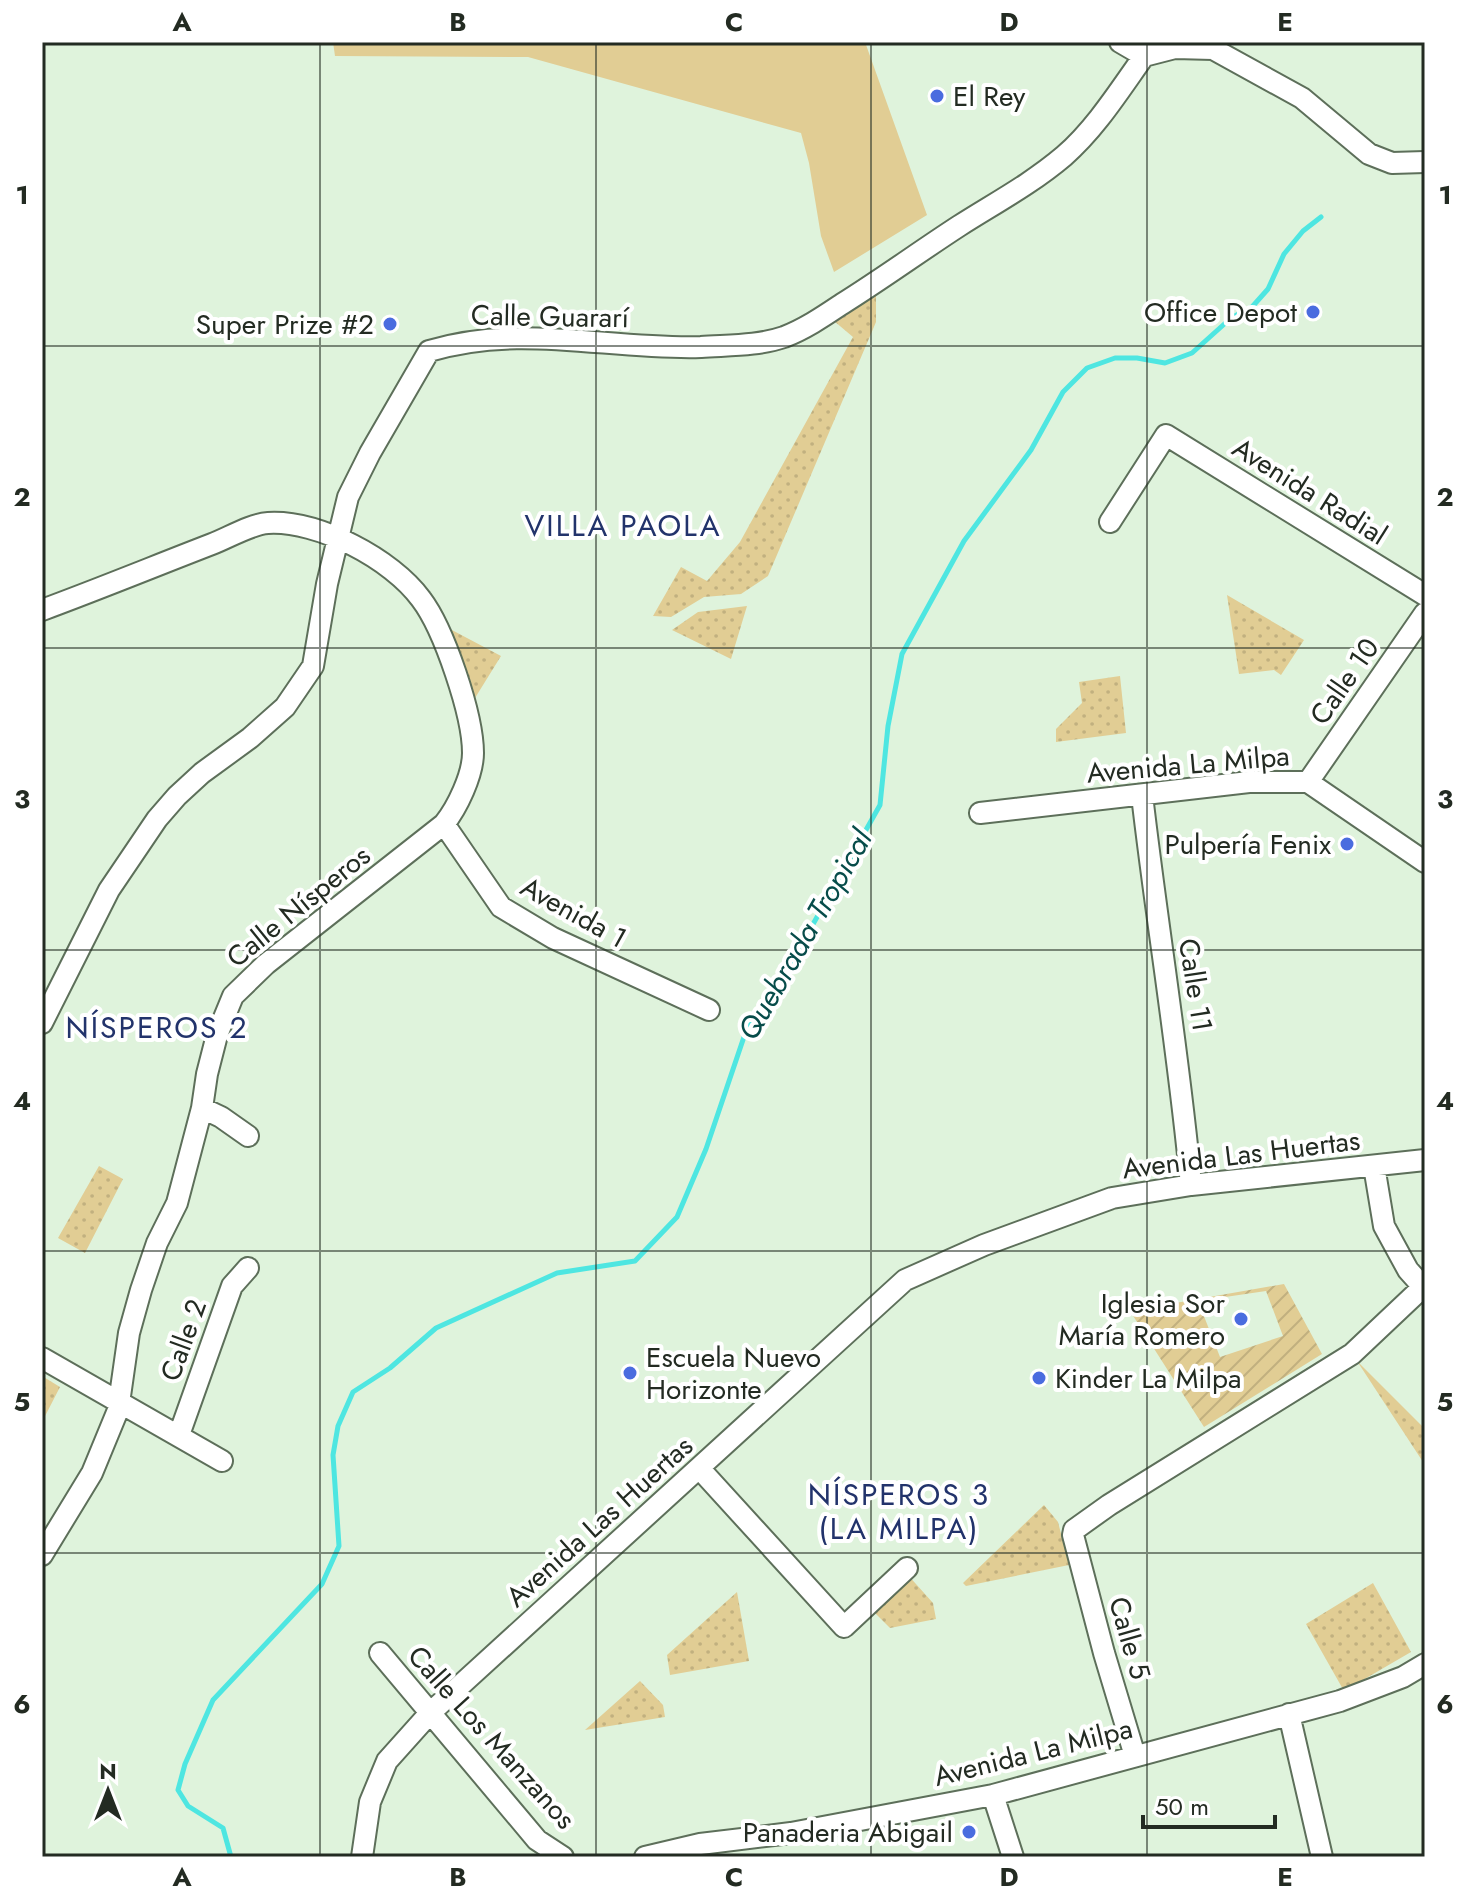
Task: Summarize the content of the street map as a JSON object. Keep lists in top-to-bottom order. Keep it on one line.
{"streets":{"street":["Calle Guararí","Avenida Radial","Calle 10","Avenida La Milpa","Calle Nísperos","Avenida 1","Calle 11","Avenida Las Huertas","Calle 2","Calle 5","Calle Los Manzanos"]},"crossings":[["Calle Guararí","Calle Nísperos"],["Calle 10","Avenida La Milpa"],["Avenida La Milpa","Calle 11"],["Avenida La Milpa","Calle 5"],["Calle Nísperos","Avenida 1"],["Calle 11","Avenida Las Huertas"],["Avenida Las Huertas","Calle Los Manzanos"]],"districts":["VILLA PAOLA","NÍSPEROS 2","NÍSPEROS 3 (LA MILPA)"],"water":["Quebrada Tropical"],"places":["El Rey","Office Depot","Super Prize #2","Pulpería Fenix","Iglesia Sor María Romero","Escuela Nuevo Horizonte","Kinder La Milpa","Panaderia Abigail"],"scale_bar":"50 m","north":"top","grid":{"columns":["A","B","C","D","E"],"rows":["1","2","3","4","5","6"]}}
